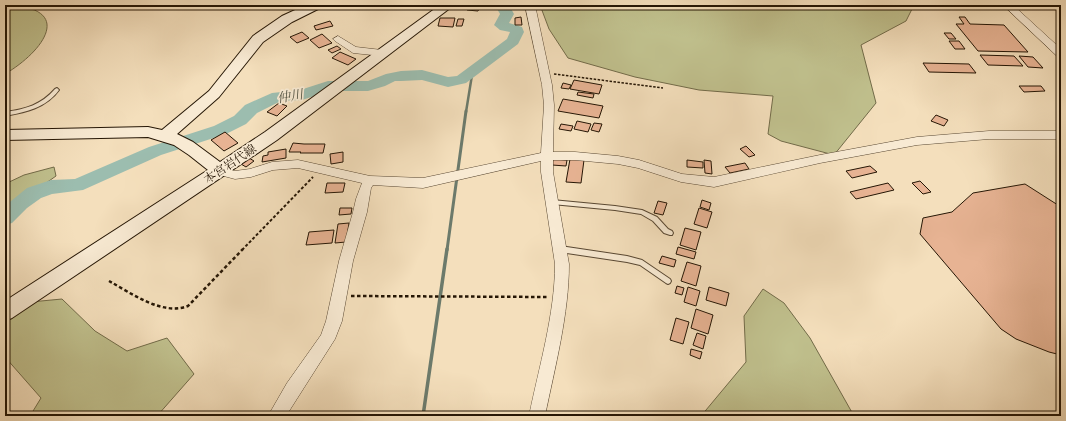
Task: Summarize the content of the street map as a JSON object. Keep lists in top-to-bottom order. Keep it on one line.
{"streets":{"main road":["本宮岩代線"]},"water":["仲川"]}
